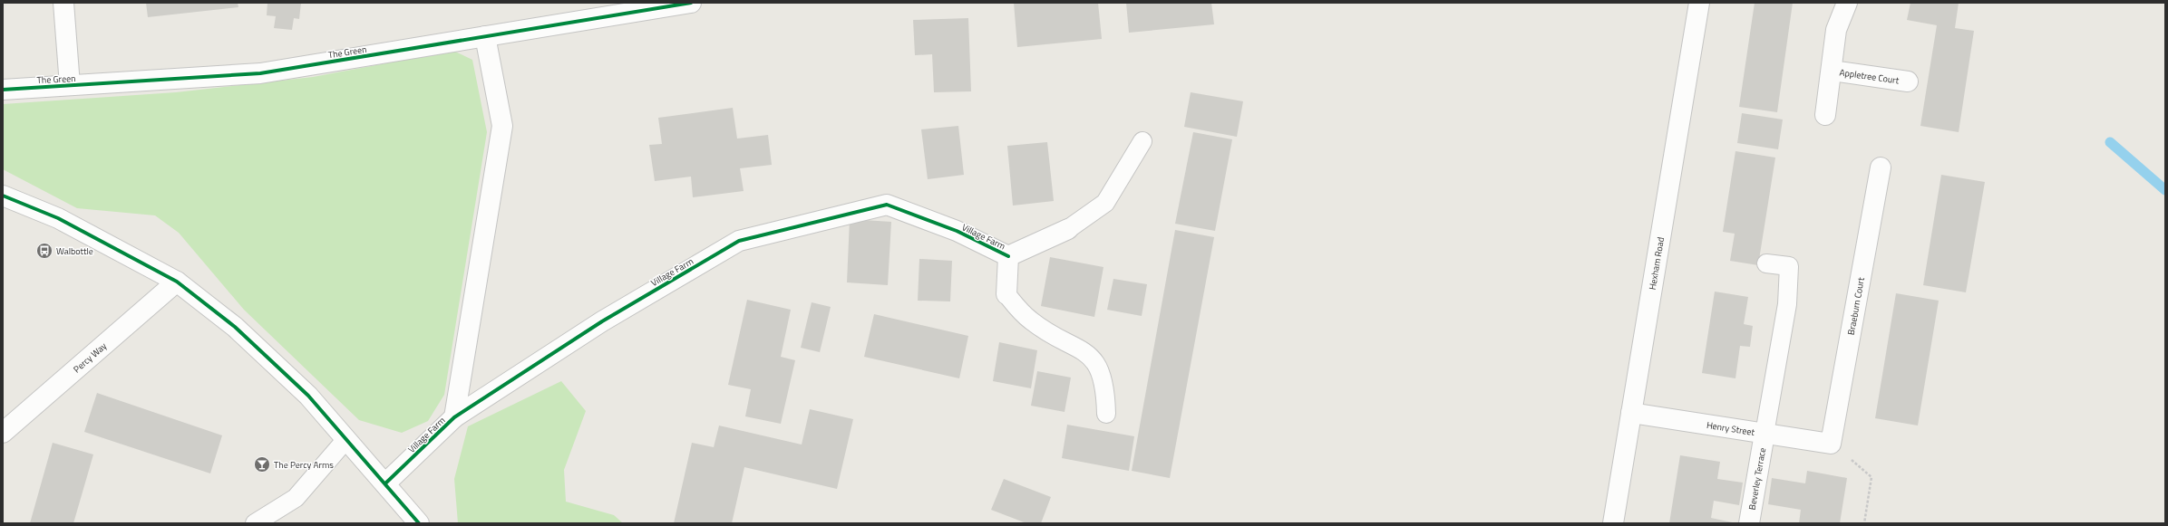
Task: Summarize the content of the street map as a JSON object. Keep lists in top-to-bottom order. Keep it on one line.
{"streets":{"street":["The Green","Appletree Court","Village Farm","Hexham Road","Braeburn Court","Percy Way","Henry Street","Beverley Terrace"]},"crossings":[["Hexham Road","Henry Street"],["Braeburn Court","Henry Street"],["Henry Street","Beverley Terrace"]],"places":{"bus stop":["Walbottle"],"bar":["The Percy Arms"]}}
